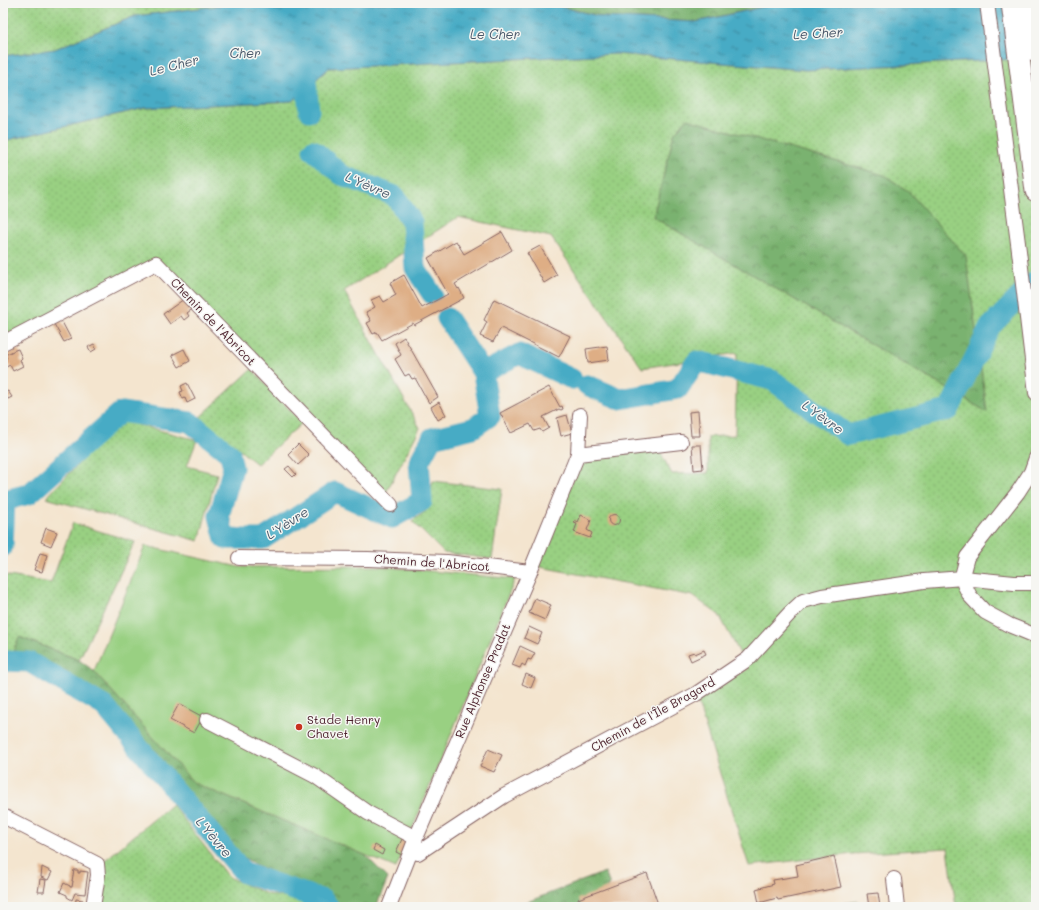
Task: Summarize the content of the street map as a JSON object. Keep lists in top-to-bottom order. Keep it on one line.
{"streets":{"street":["Chemin de l'Abricot","Rue Alphonse Pradat","Chemin de l'Île Bragard"]},"crossings":[["Chemin de l'Abricot","Rue Alphonse Pradat"],["Rue Alphonse Pradat","Chemin de l'Île Bragard"]],"water":["Le Cher","Cher","L'Yèvre"],"places":["Stade Henry Chavet"]}
